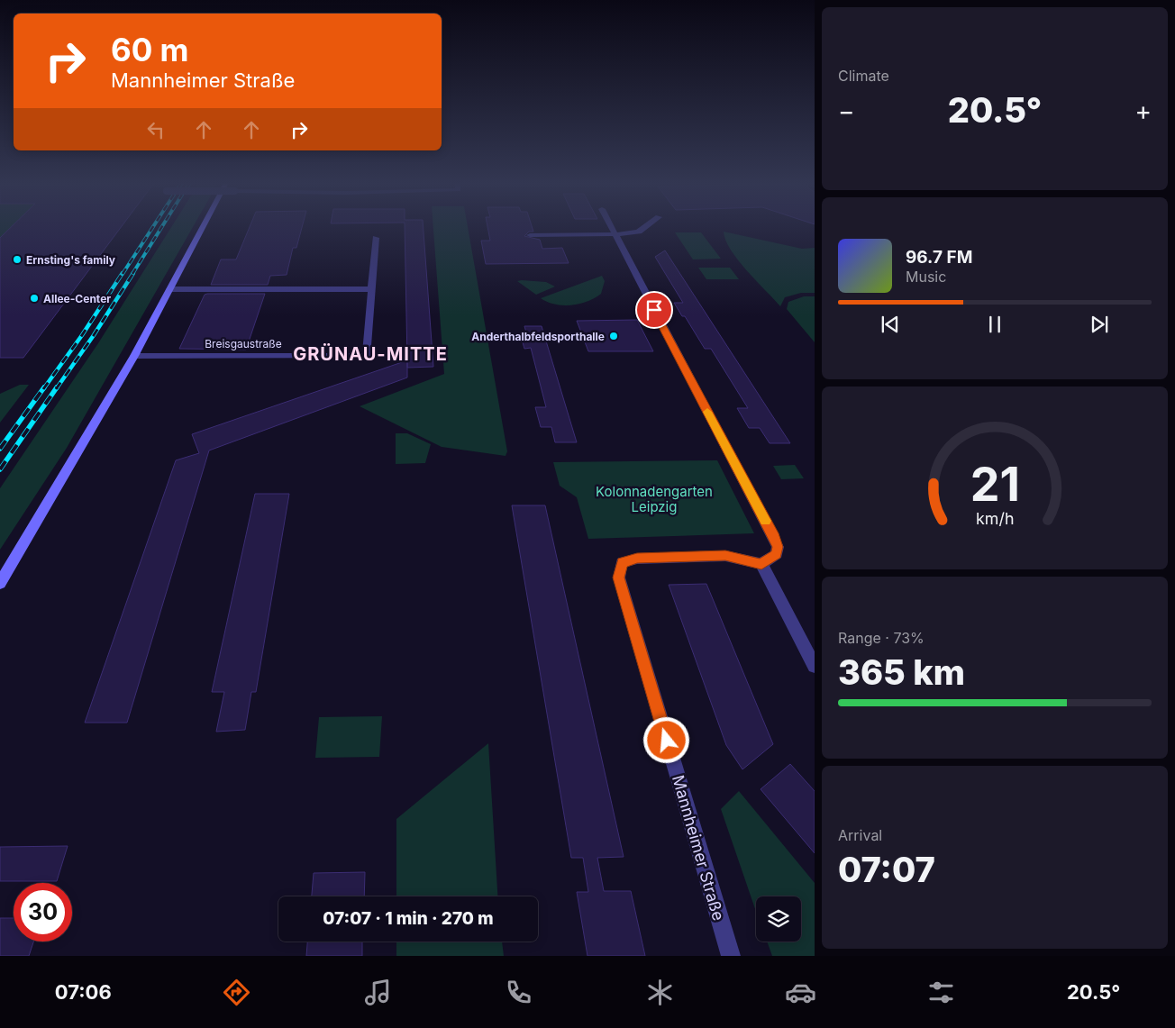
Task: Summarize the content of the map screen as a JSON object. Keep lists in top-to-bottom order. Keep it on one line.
{"streets":{"street":["Breisgaustraße","Mannheimer Straße"]},"districts":["GRÜNAU-MITTE"],"parks":["Kolonnadengarten Leipzig"],"places":["Ernsting's family","Allee-Center","Anderthalbfeldsporthalle"],"page":{"tile":["Climate",["Range · 73%","365 km"],["Arrival","07:07"]],"turn":["60 m","Mannheimer Straße"],"heat":["−","20.5°","+"],"song":["96.7 FM","Music"],"limit":"30","trip":"07:07 · 1 min · 270 m","tabs":["07:06","20.5°"],"gauge":["21","km/h"]}}
